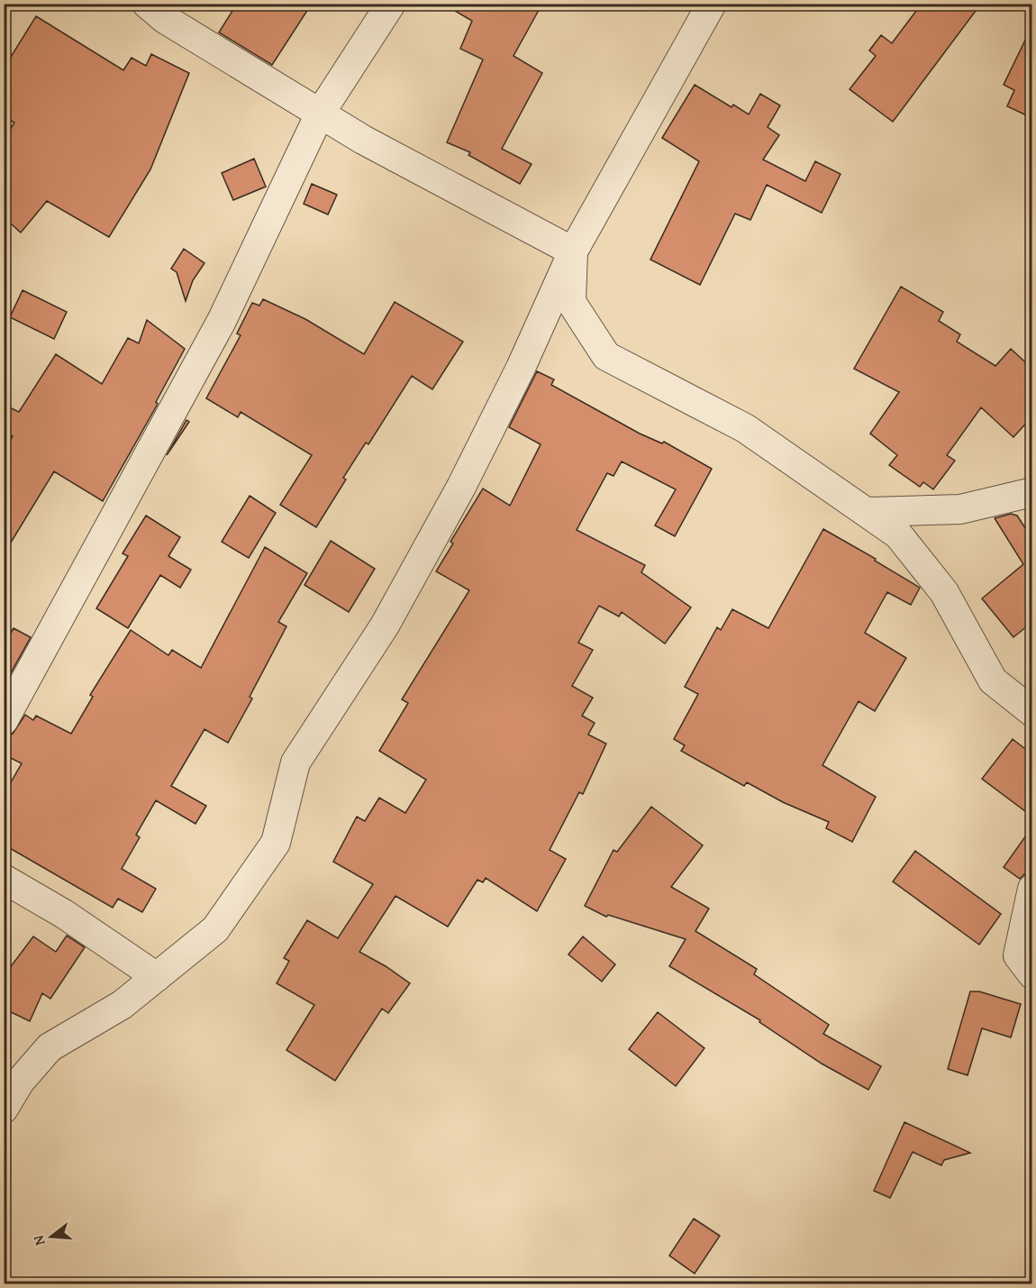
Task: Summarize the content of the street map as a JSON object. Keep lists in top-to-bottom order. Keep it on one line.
{"north":"left"}
